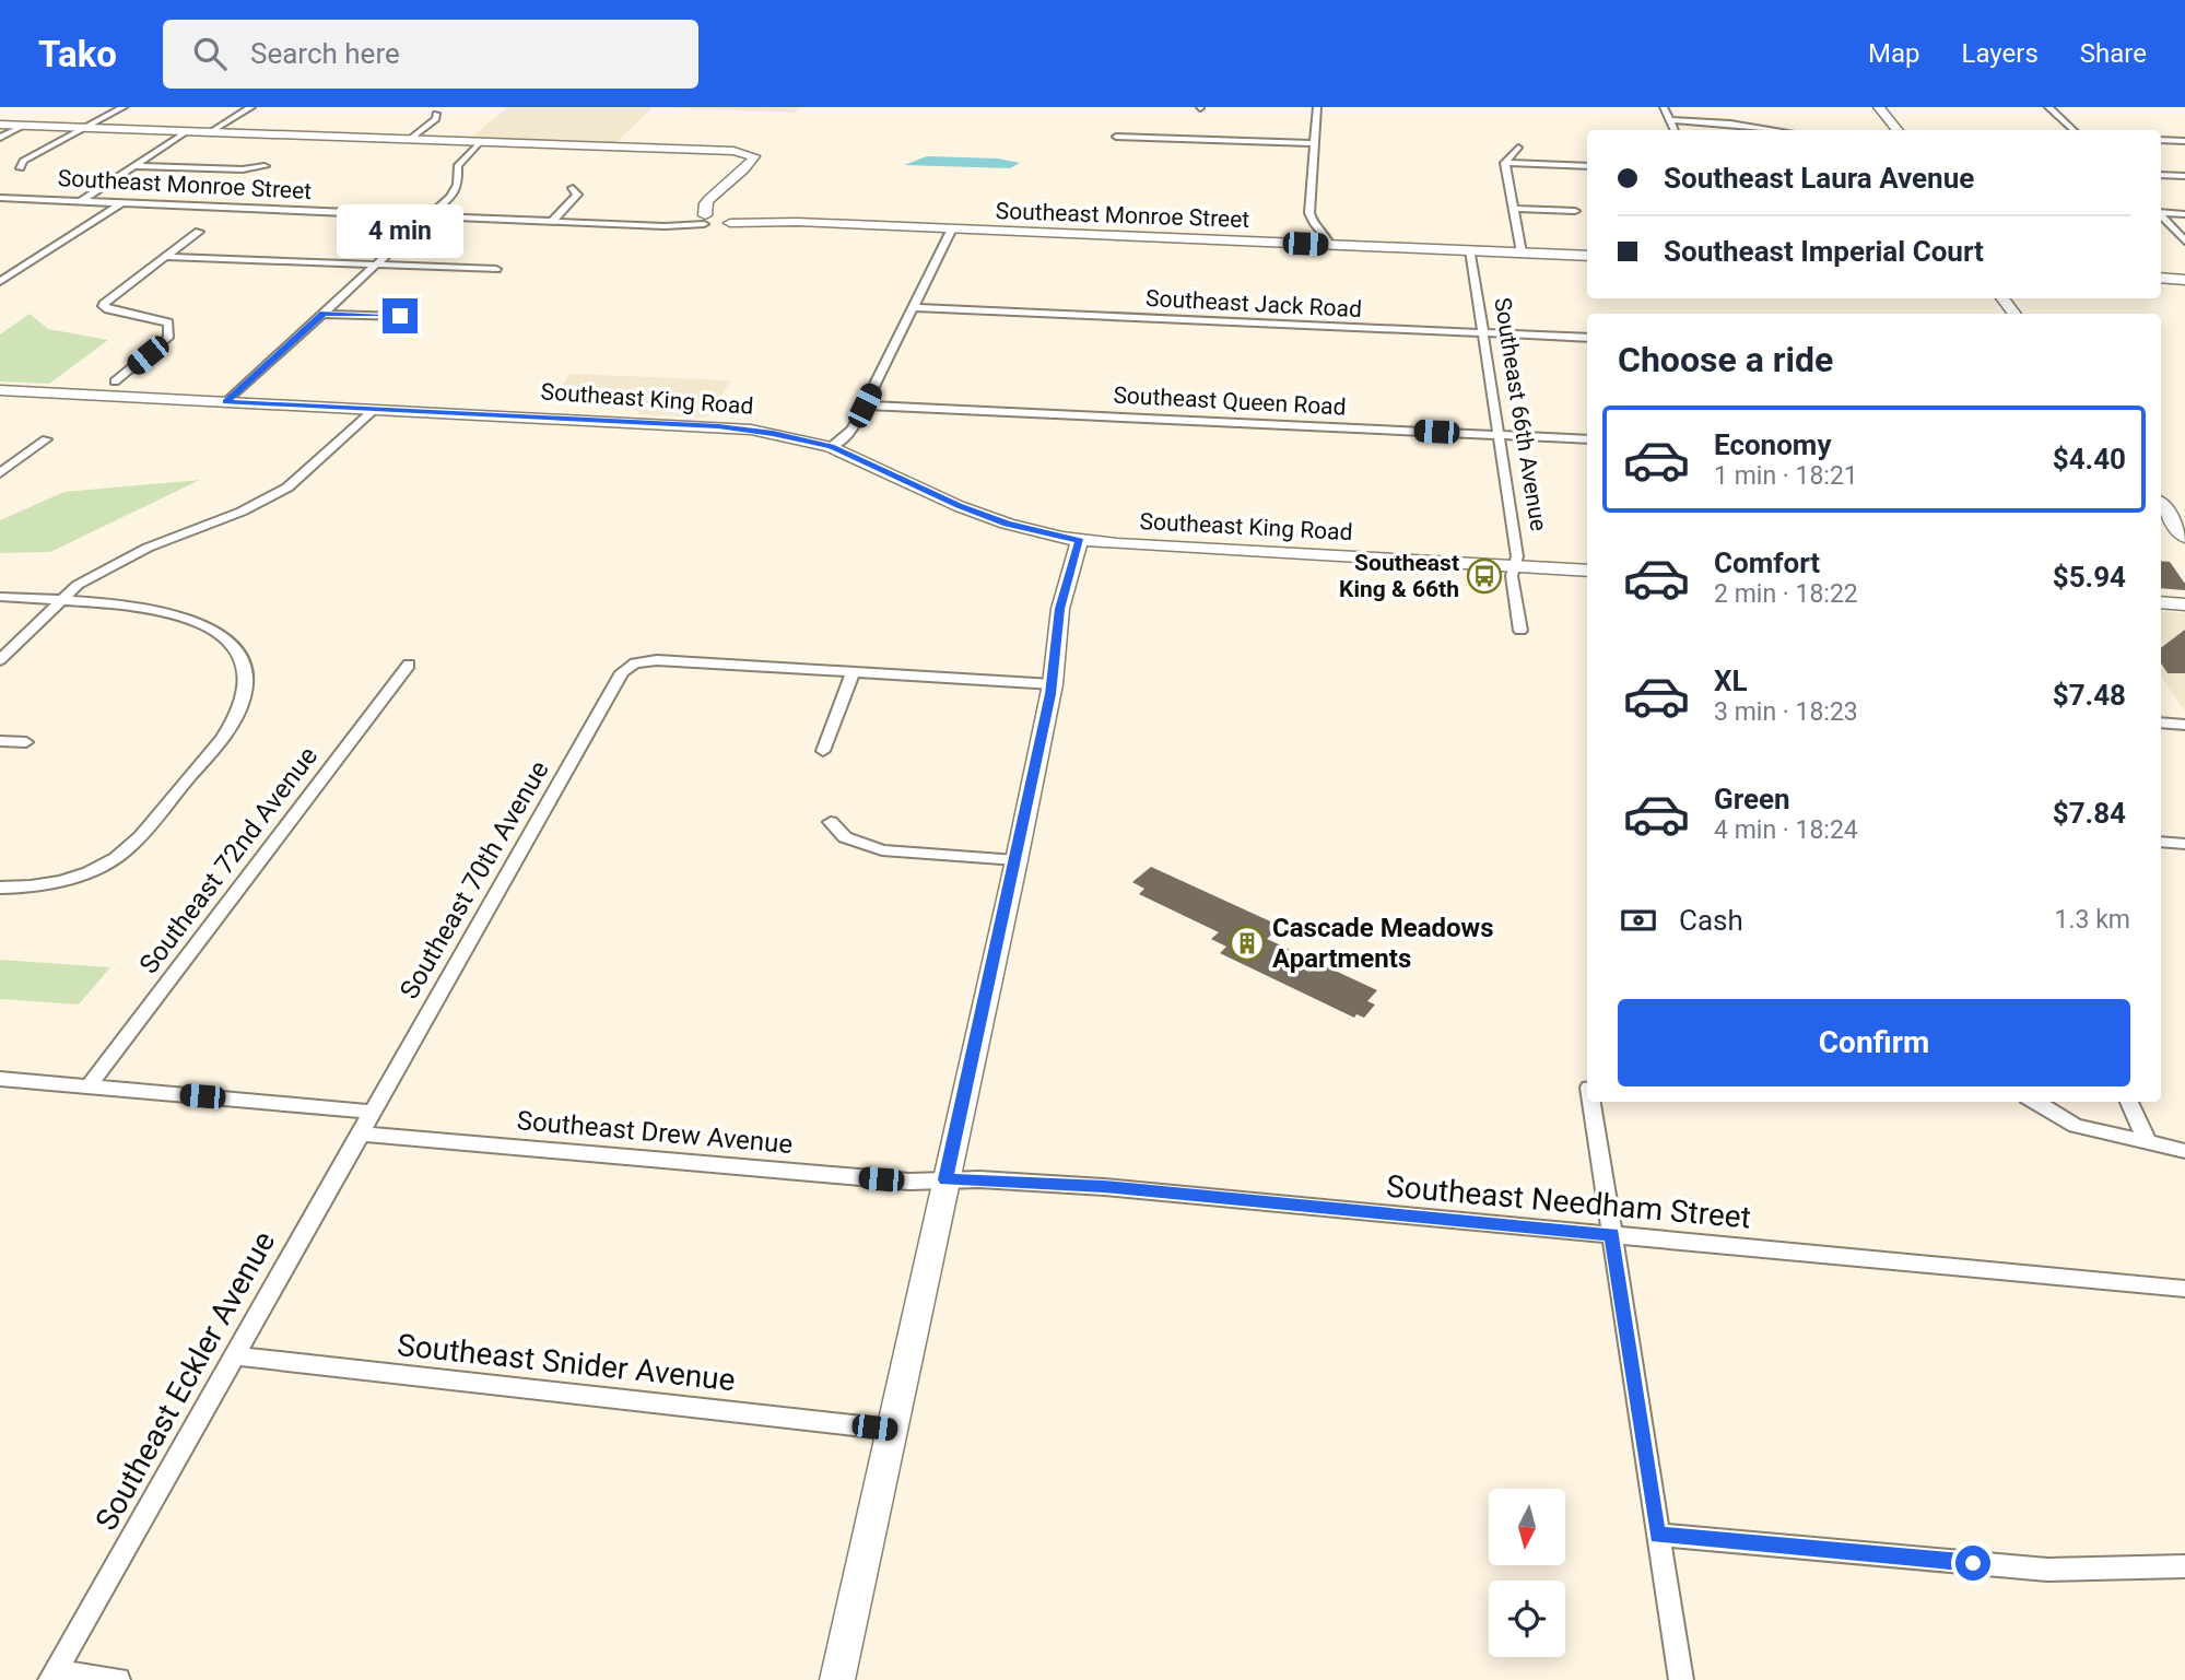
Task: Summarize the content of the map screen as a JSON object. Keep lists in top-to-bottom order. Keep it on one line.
{"streets":{"street":["Southeast Monroe Street","Southeast Jack Road","Southeast King Road","Southeast Queen Road","Southeast 66th Avenue","Southeast 72nd Avenue","Southeast 70th Avenue","Southeast Drew Avenue","Southeast Needham Street","Southeast Snider Avenue","Southeast Eckler Avenue"]},"crossings":[["Southeast Monroe Street","Southeast 66th Avenue"],["Southeast Jack Road","Southeast 66th Avenue"],["Southeast King Road","Southeast 66th Avenue"],["Southeast Queen Road","Southeast 66th Avenue"],["Southeast 70th Avenue","Southeast Eckler Avenue"],["Southeast Drew Avenue","Southeast Needham Street"],["Southeast Drew Avenue","Southeast Eckler Avenue"],["Southeast Snider Avenue","Southeast Eckler Avenue"]],"places":{"bus stop":["Southeast King & 66th"],"building":["Cascade Meadows Apartments"]},"north":"bottom","page":{"header":"Tako","search":"Search here","nav":["Map","Layers","Share"],"banner":["Southeast Laura Avenue","Southeast Imperial Court"],"bubble":"4 min","heading":"Choose a ride","list":[{"name":"Economy","note":"1 min · 18:21","value":"$4.40"},{"name":"Comfort","note":"2 min · 18:22","value":"$5.94"},{"name":"XL","note":"3 min · 18:23","value":"$7.48"},{"name":"Green","note":"4 min · 18:24","value":"$7.84"}],"pay":["Cash","1.3 km"],"buttons":"Confirm"}}
